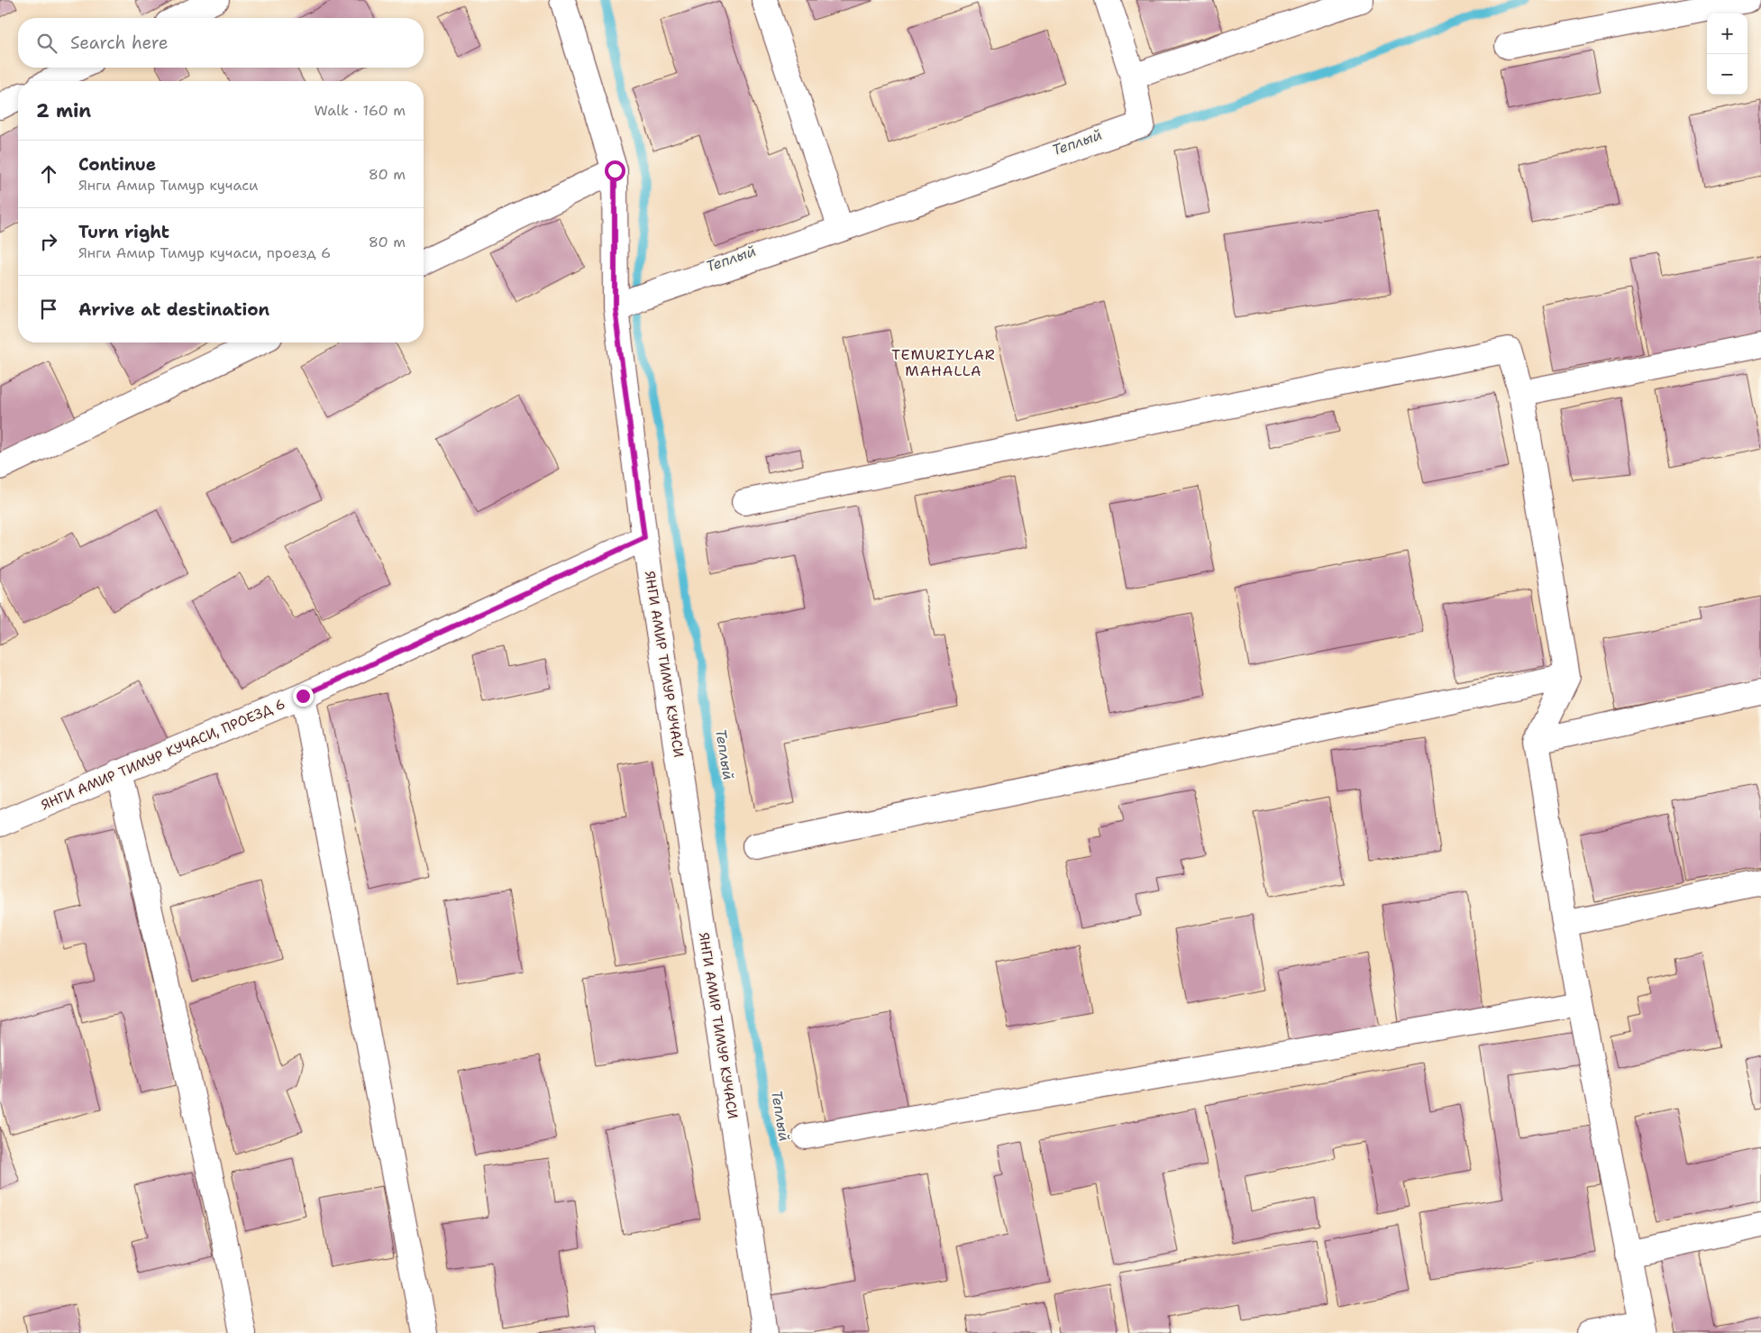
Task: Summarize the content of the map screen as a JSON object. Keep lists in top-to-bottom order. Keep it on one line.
{"streets":{"street":["ЯНГИ АМИР ТИМУР КУЧАСИ","ЯНГИ АМИР ТИМУР КУЧАСИ, ПРОЕЗД 6"]},"crossings":[["ЯНГИ АМИР ТИМУР КУЧАСИ","ЯНГИ АМИР ТИМУР КУЧАСИ, ПРОЕЗД 6"]],"districts":["TEMURIYLAR MAHALLA"],"water":["Теплый"],"page":{"map_buttons":["+","−"],"search":"Search here","heading":["2 min","Walk · 160 m"],"list":[["Continue","Янги Амир Тимур кучаси","80 m"],["Turn right","Янги Амир Тимур кучаси, проезд 6","80 m"],"Arrive at destination"]}}
